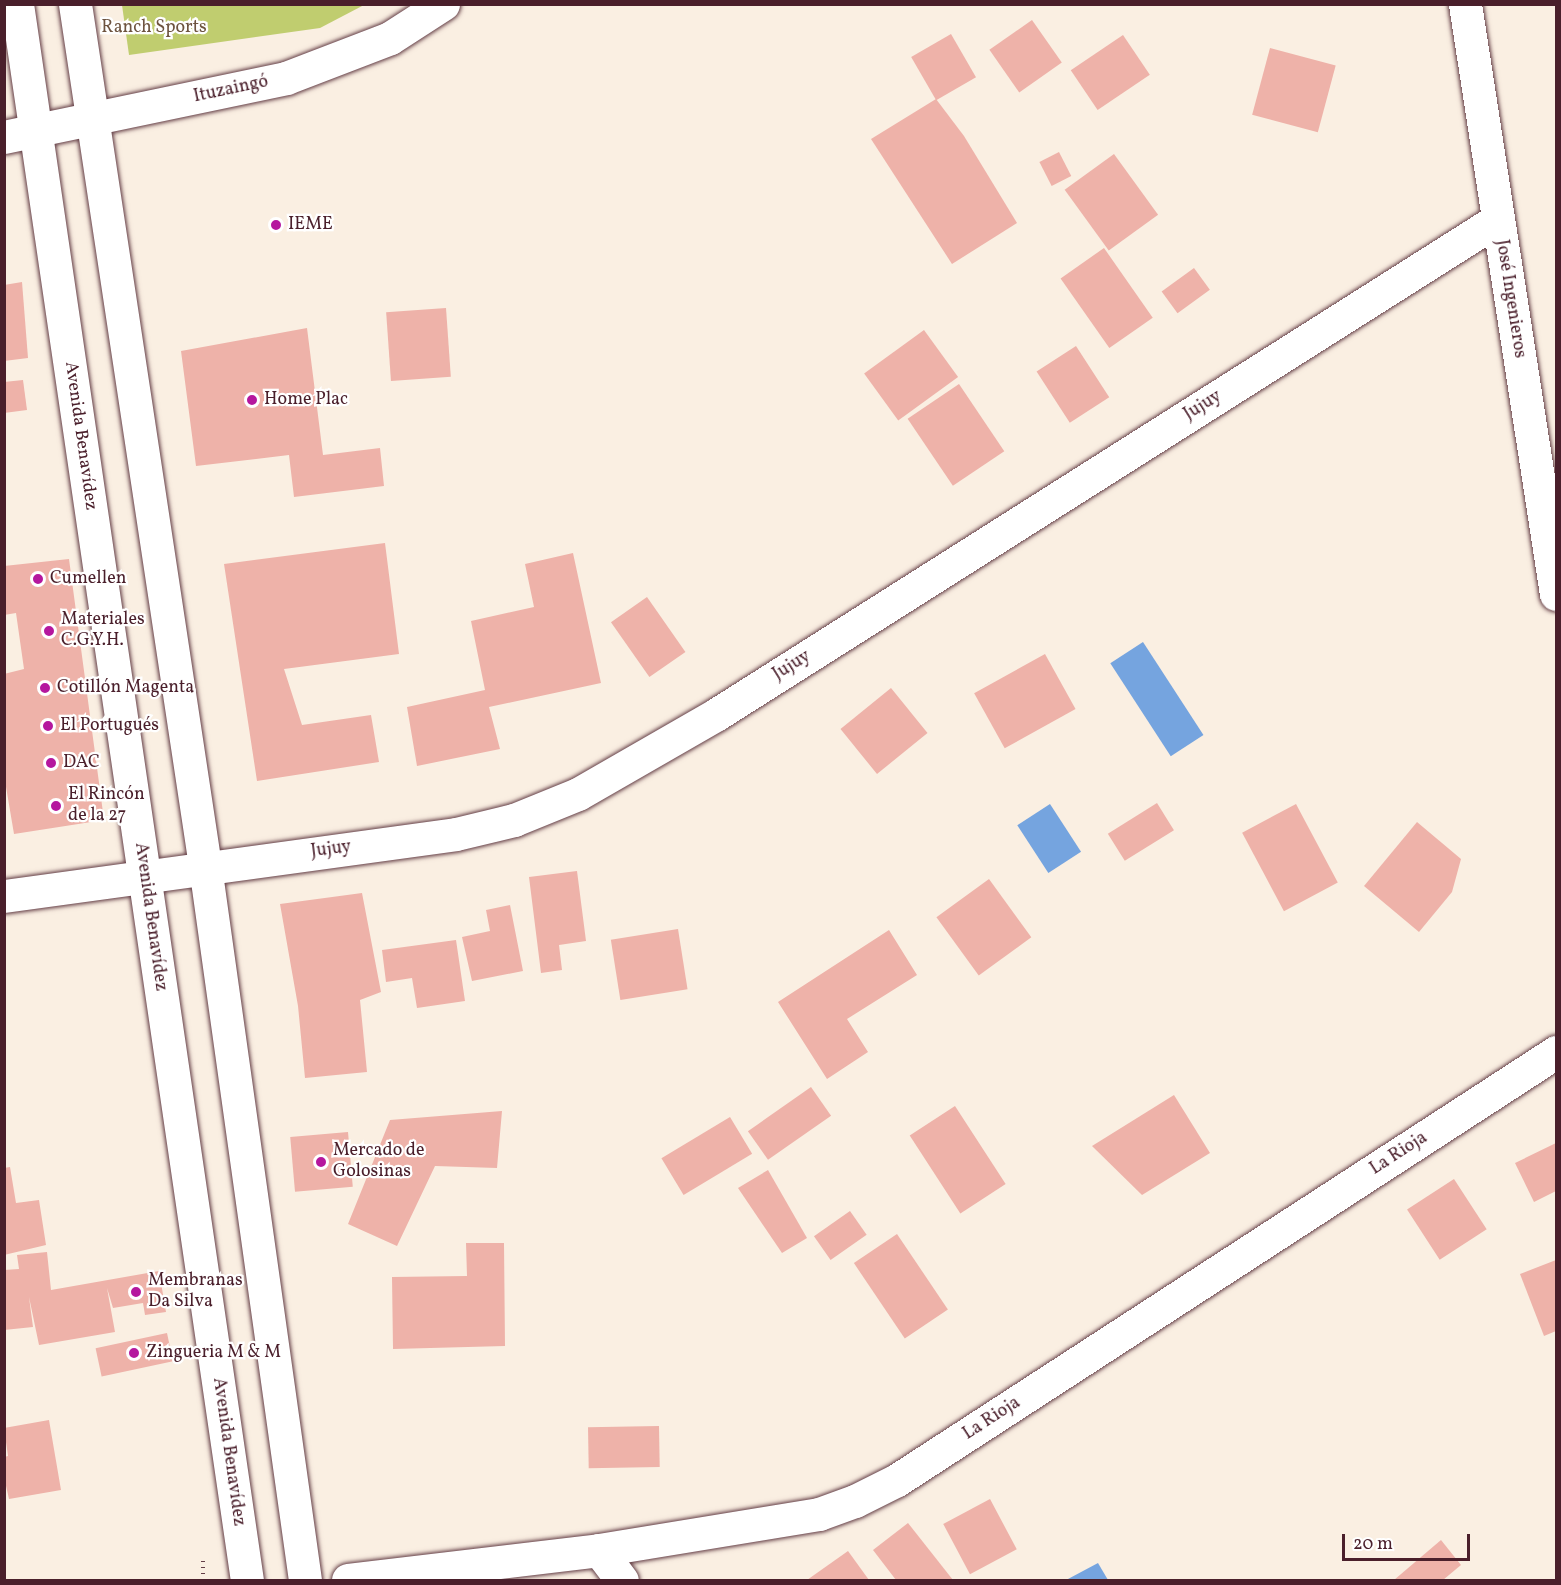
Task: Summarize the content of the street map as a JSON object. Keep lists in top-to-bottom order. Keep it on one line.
{"streets":{"street":["Ituzaingó","José Ingenieros","Jujuy","Avenida Benavídez","La Rioja"]},"crossings":[["Ituzaingó","Avenida Benavídez"],["José Ingenieros","Jujuy"],["Jujuy","Avenida Benavídez"]],"parks":["Ranch Sports"],"places":["IEME","Home Plac","Cumellen","Materiales C.G.Y.H.","Cotillón Magenta","El Portugués","DAC","El Rincón de la 27","Mercado de Golosinas","Membranas Da Silva","Zingueria M & M"],"scale_bar":"20 m"}
